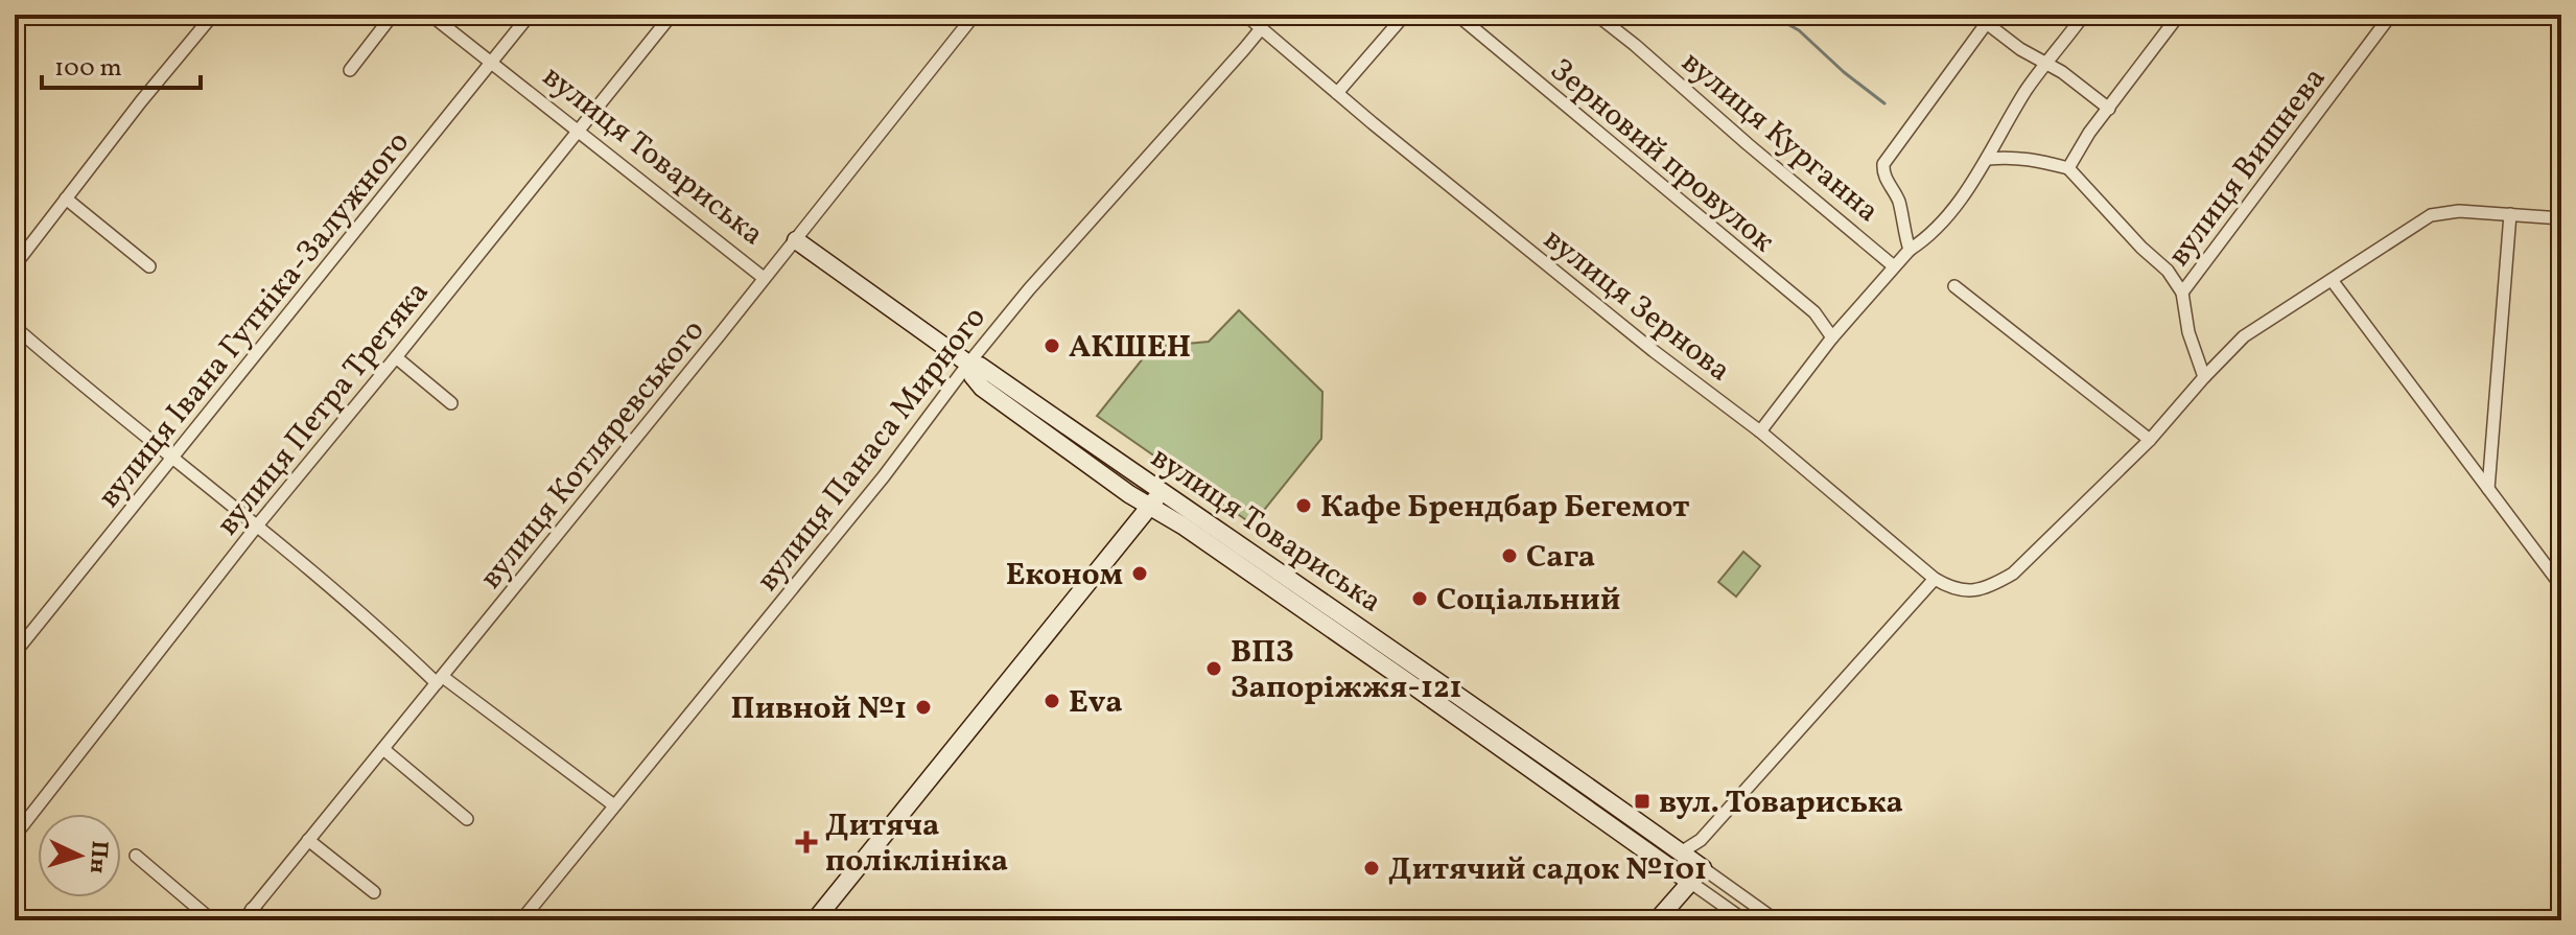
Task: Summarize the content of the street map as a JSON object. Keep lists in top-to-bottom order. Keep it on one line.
{"streets":{"street":["вулиця Курганна","вулиця Товариська","Зерновий провулок","вулиця Вишнева","вулиця Зернова","вулиця Івана Гутніка-Залужного","вулиця Петра Третяка","вулиця Панаса Мирного","вулиця Котляревського"]},"crossings":[["вулиця Товариська","вулиця Івана Гутніка-Залужного"],["вулиця Товариська","вулиця Петра Третяка"],["вулиця Товариська","вулиця Панаса Мирного"],["вулиця Товариська","вулиця Котляревського"],["вулиця Зернова","вулиця Панаса Мирного"]],"places":{"other":["АКШЕН","Кафе Брендбар Бегемот","Сага","Економ","Соціальний","ВПЗ Запоріжжя-121","Eva","Пивной №1","Дитячий садок №101"],"transit":["вул. Товариська"],"health":["Дитяча поліклініка"]},"scale_bar":"100 m","north":"right"}
